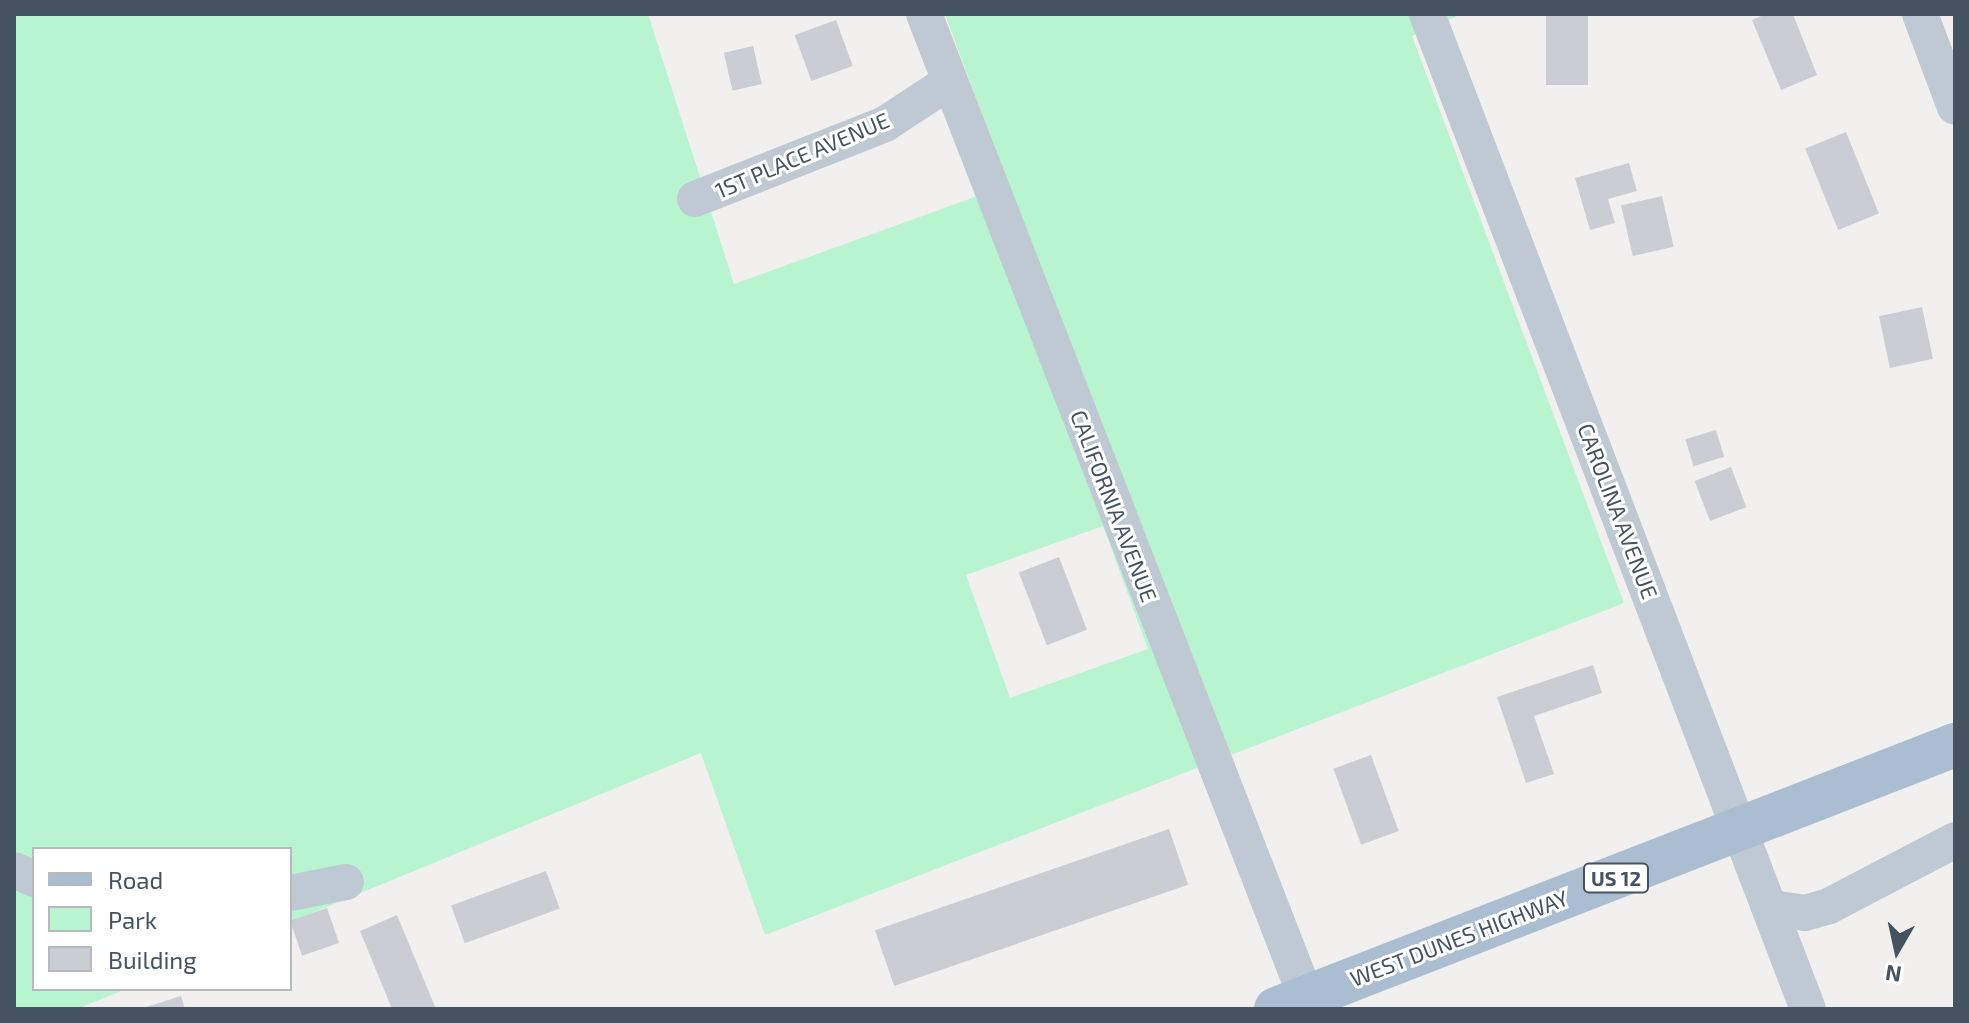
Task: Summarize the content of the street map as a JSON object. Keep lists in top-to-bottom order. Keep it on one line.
{"streets":{"main road":["US 12","WEST DUNES HIGHWAY"],"street":["1ST PLACE AVENUE","CALIFORNIA AVENUE","CAROLINA AVENUE"]},"crossings":[["1ST PLACE AVENUE","CALIFORNIA AVENUE"],["CALIFORNIA AVENUE","WEST DUNES HIGHWAY"],["CAROLINA AVENUE","WEST DUNES HIGHWAY"]],"legend":["Road","Park","Building"],"north":"bottom"}
